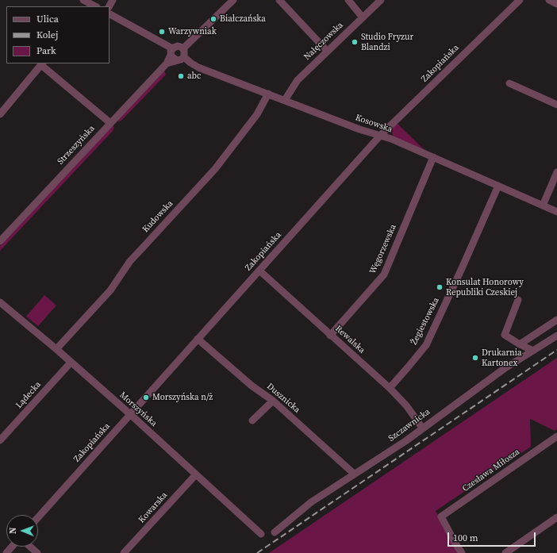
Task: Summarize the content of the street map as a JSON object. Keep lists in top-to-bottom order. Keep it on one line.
{"streets":{"street":["Nałęczowska","Zakopiańska","Kosowska","Strzeszyńska","Kudowska","Węgorzewska","Żegiestowska","Rewalska","Lądecka","Dusznicka","Morszyńska","Szczawnicka","Czesława Miłosza","Kowarska"]},"crossings":[["Nałęczowska","Kosowska"],["Zakopiańska","Kosowska"],["Zakopiańska","Rewalska"],["Zakopiańska","Dusznicka"],["Zakopiańska","Morszyńska"],["Kosowska","Strzeszyńska"],["Kosowska","Kudowska"],["Kosowska","Węgorzewska"],["Kosowska","Żegiestowska"],["Kudowska","Morszyńska"],["Węgorzewska","Rewalska"],["Żegiestowska","Rewalska"],["Rewalska","Szczawnicka"],["Lądecka","Morszyńska"],["Dusznicka","Szczawnicka"],["Morszyńska","Kowarska"]],"places":["Białczańska","Warzywniak","Studio Fryzur Blandzi","abc","Konsulat Honorowy Republiki Czeskiej","Drukarnia Kartonex","Morszyńska n/ż"],"legend":["Ulica","Kolej","Park"],"scale_bar":"100 m","north":"left"}
